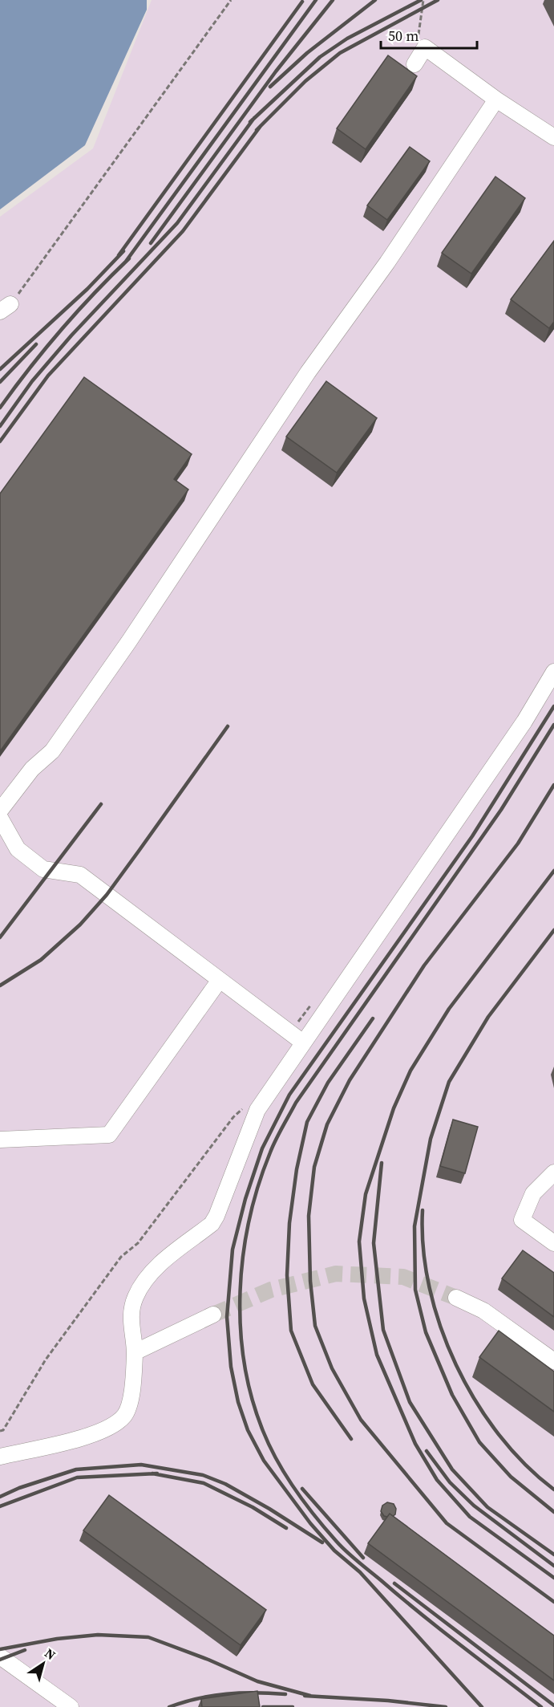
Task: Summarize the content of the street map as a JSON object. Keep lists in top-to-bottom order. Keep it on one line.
{"scale_bar":"50 m","north":"top right"}
